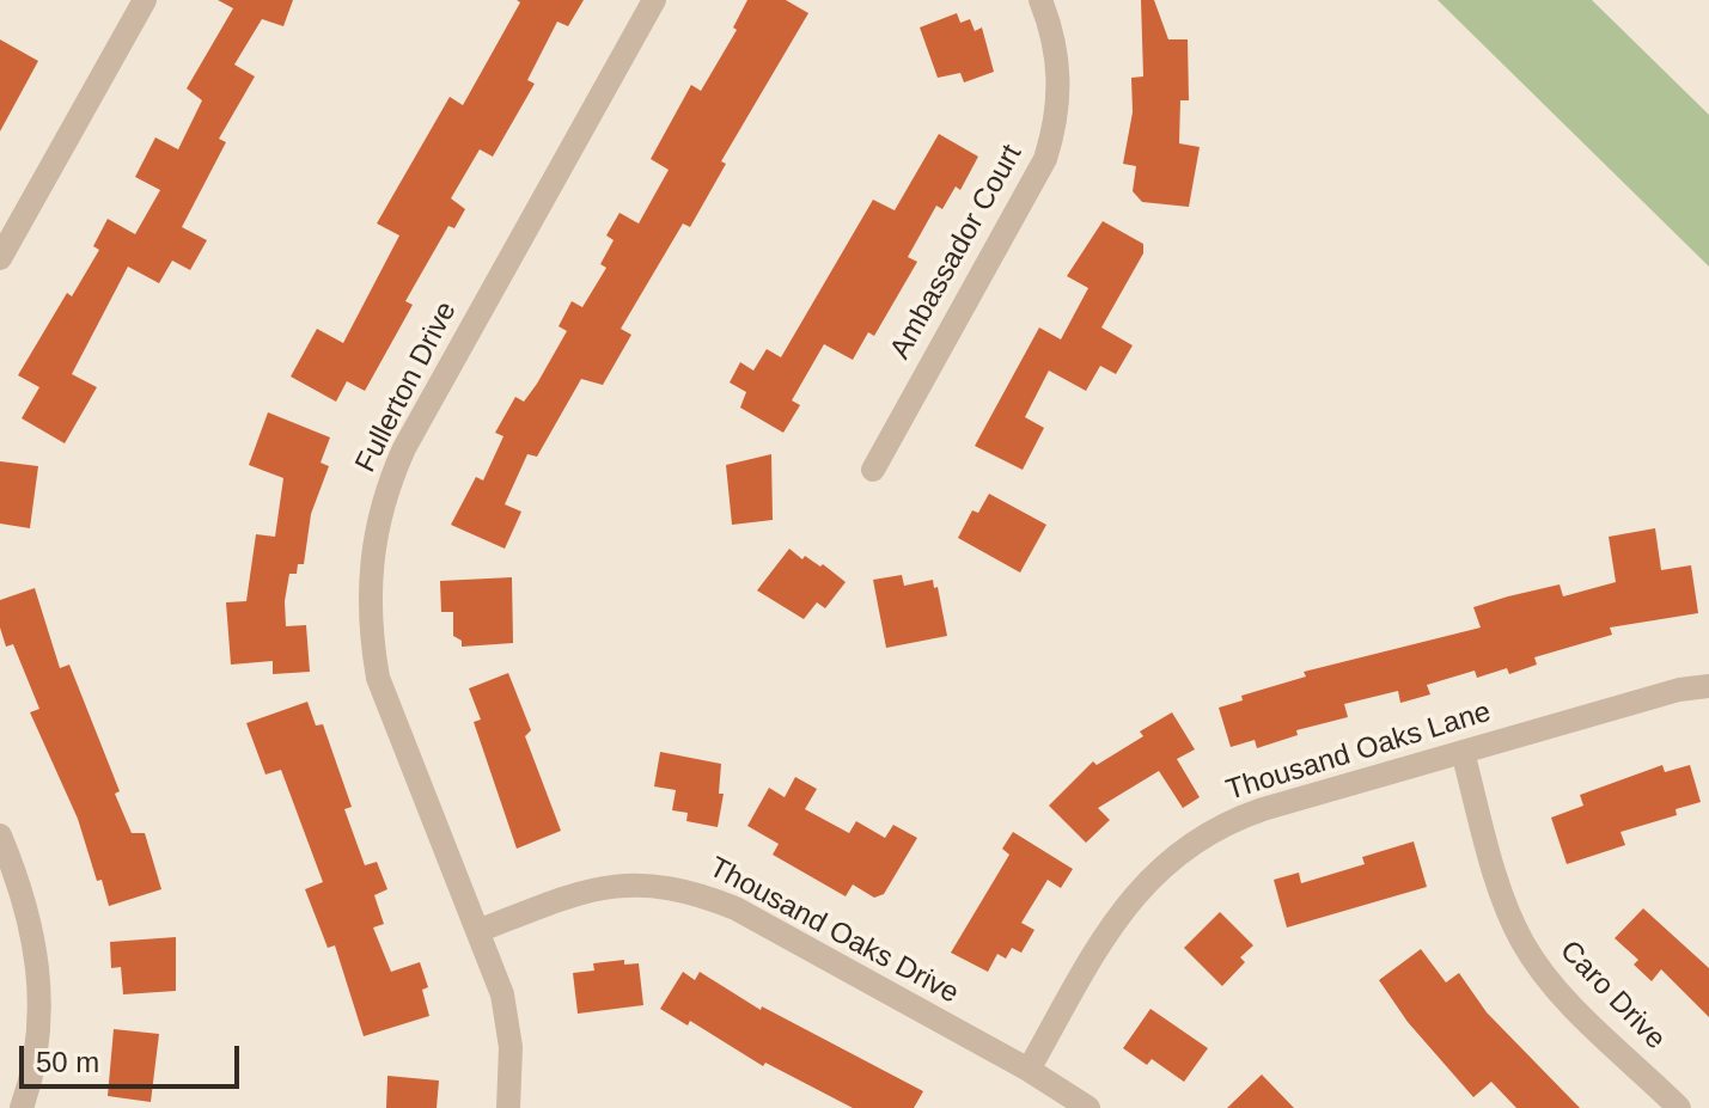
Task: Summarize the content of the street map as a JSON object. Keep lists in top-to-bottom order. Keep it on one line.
{"streets":{"street":["Ambassador Court","Fullerton Drive","Thousand Oaks Lane","Thousand Oaks Drive","Caro Drive"]},"crossings":[["Fullerton Drive","Thousand Oaks Drive"],["Thousand Oaks Lane","Thousand Oaks Drive"],["Thousand Oaks Lane","Caro Drive"]],"scale_bar":"50 m"}
